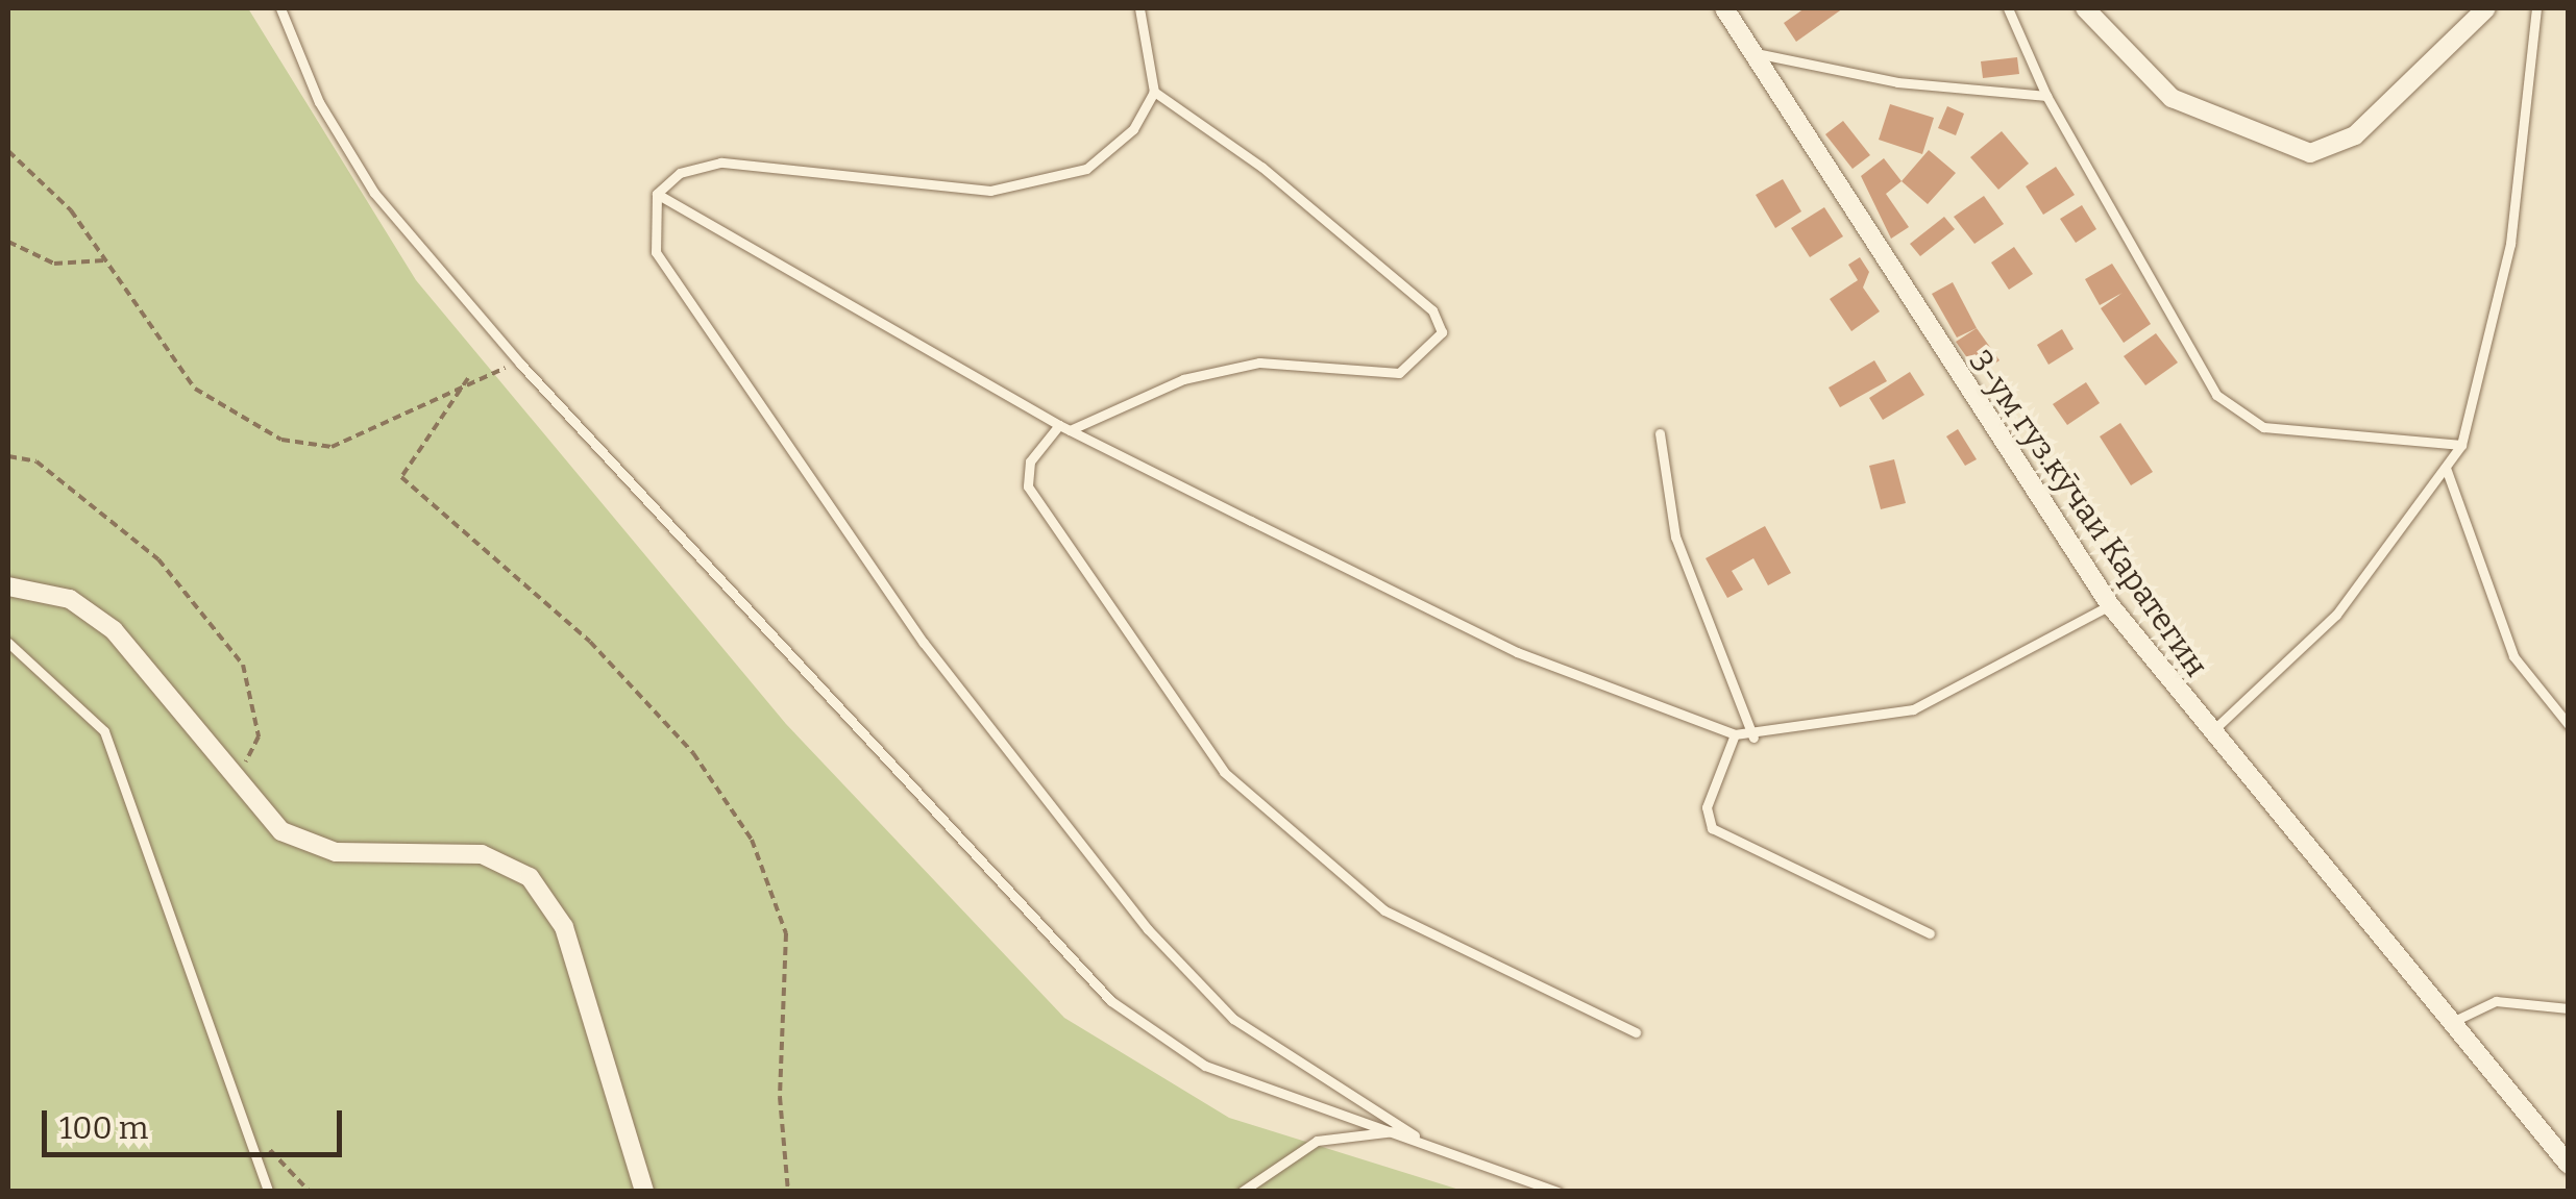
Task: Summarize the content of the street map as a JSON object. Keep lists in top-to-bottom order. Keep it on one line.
{"streets":{"street":["3-ум гуз.кӯчаи Каратегин"]},"scale_bar":"100 m"}
